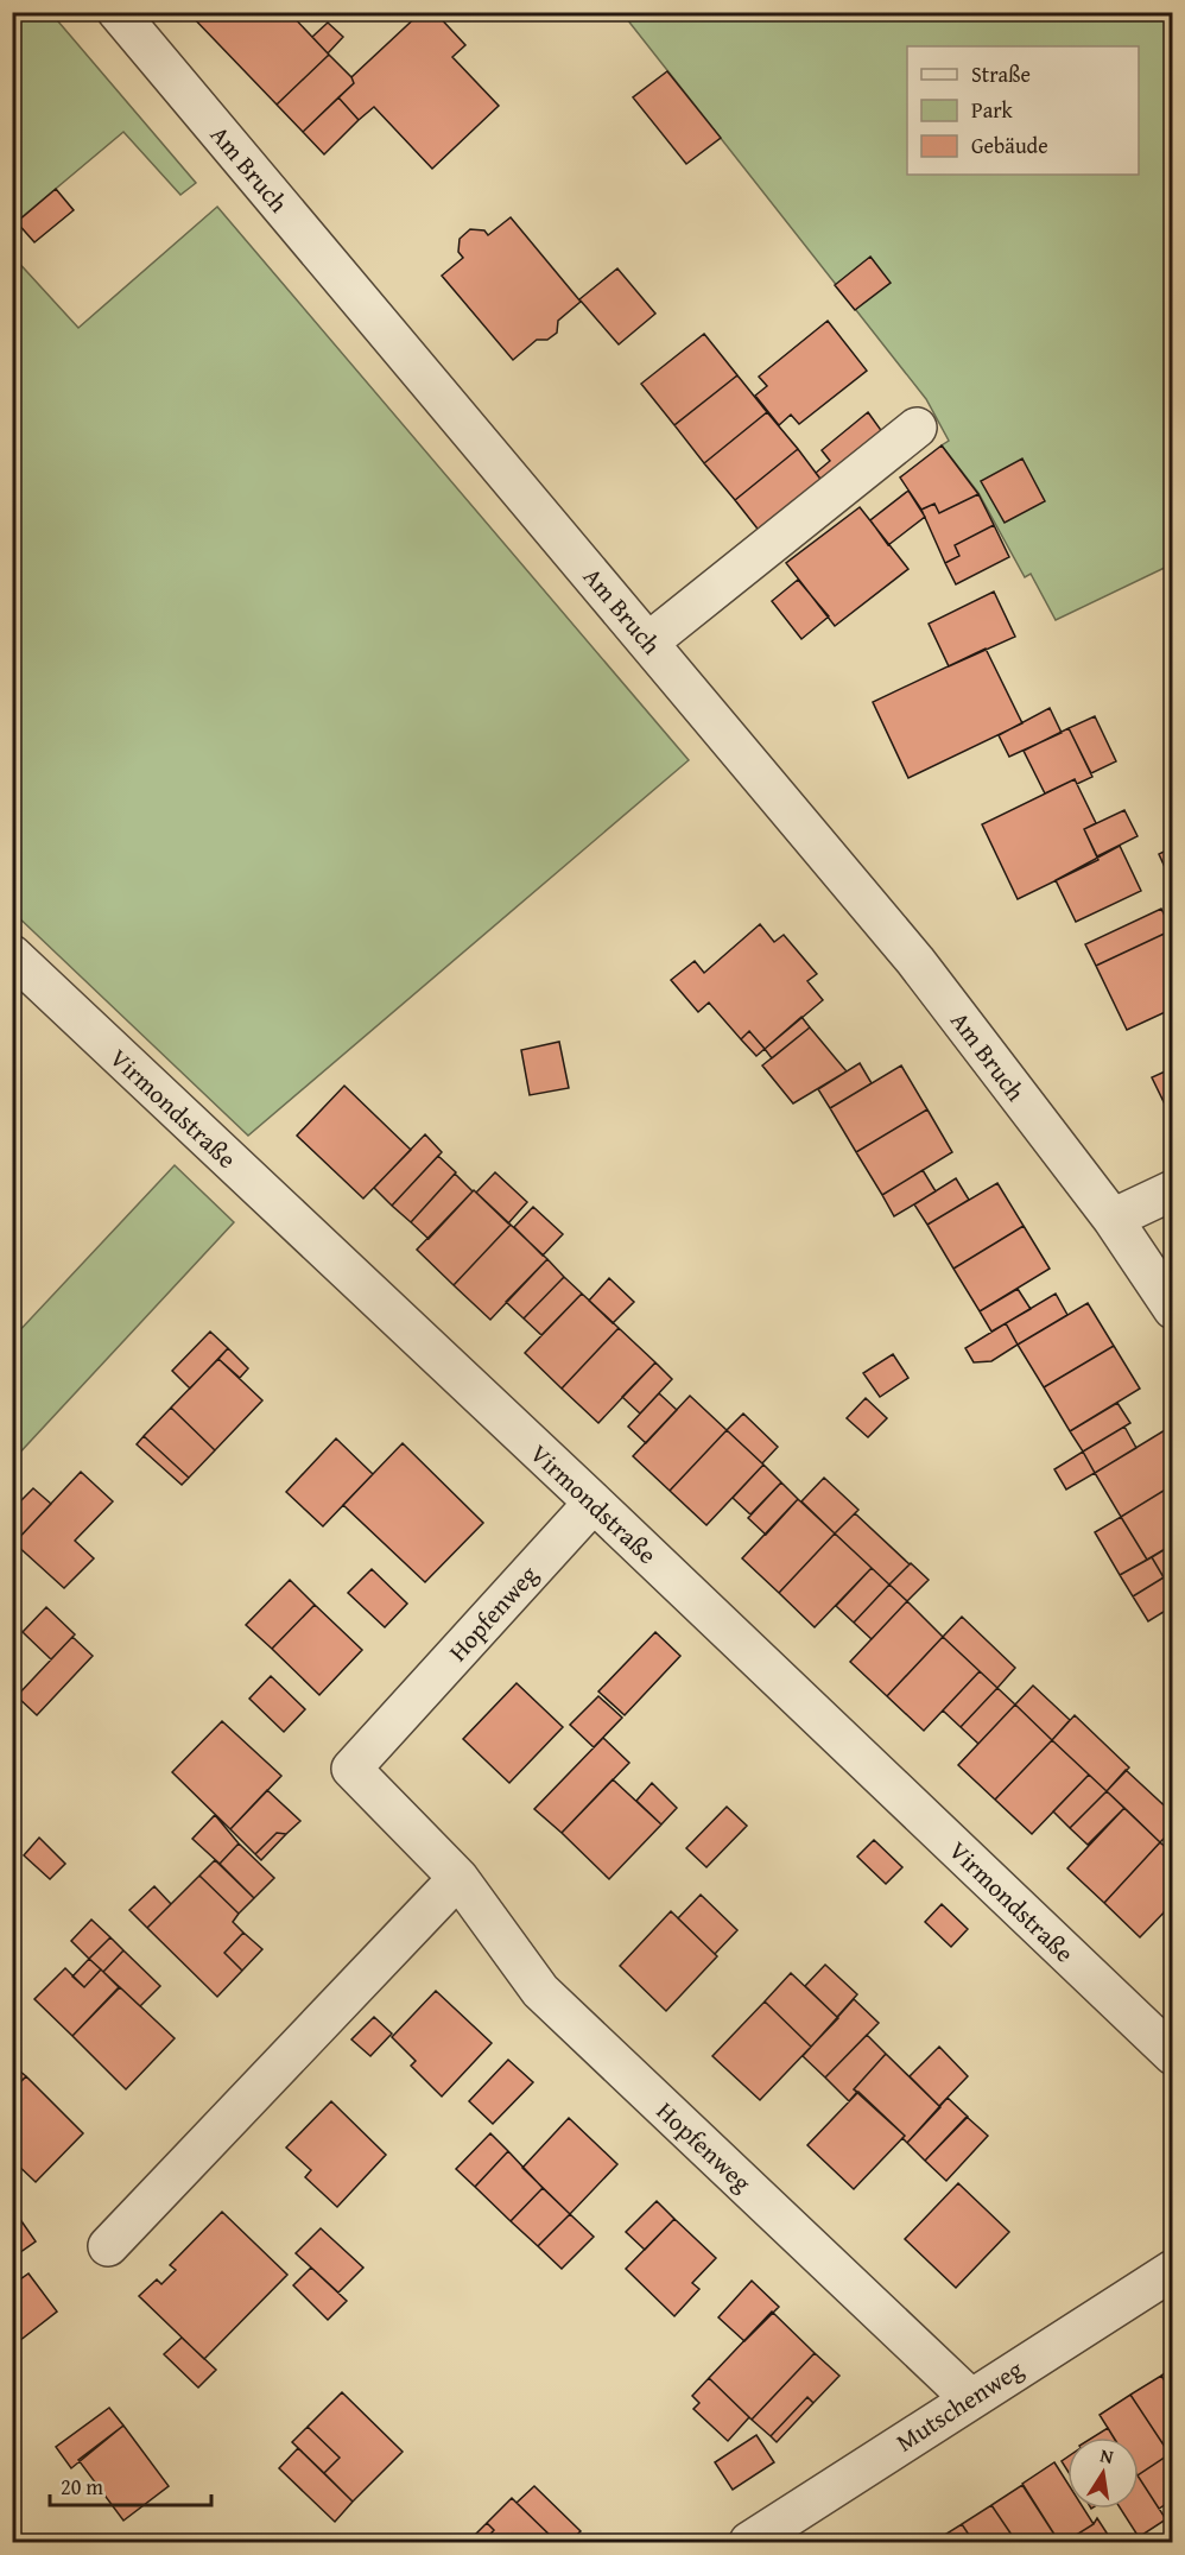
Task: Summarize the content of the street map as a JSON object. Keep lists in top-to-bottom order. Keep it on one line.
{"streets":{"street":["Am Bruch","Virmondstraße","Hopfenweg","Mutschenweg"]},"crossings":[["Virmondstraße","Hopfenweg"],["Hopfenweg","Mutschenweg"]],"legend":["Straße","Park","Gebäude"],"scale_bar":"20 m","north":"top"}
